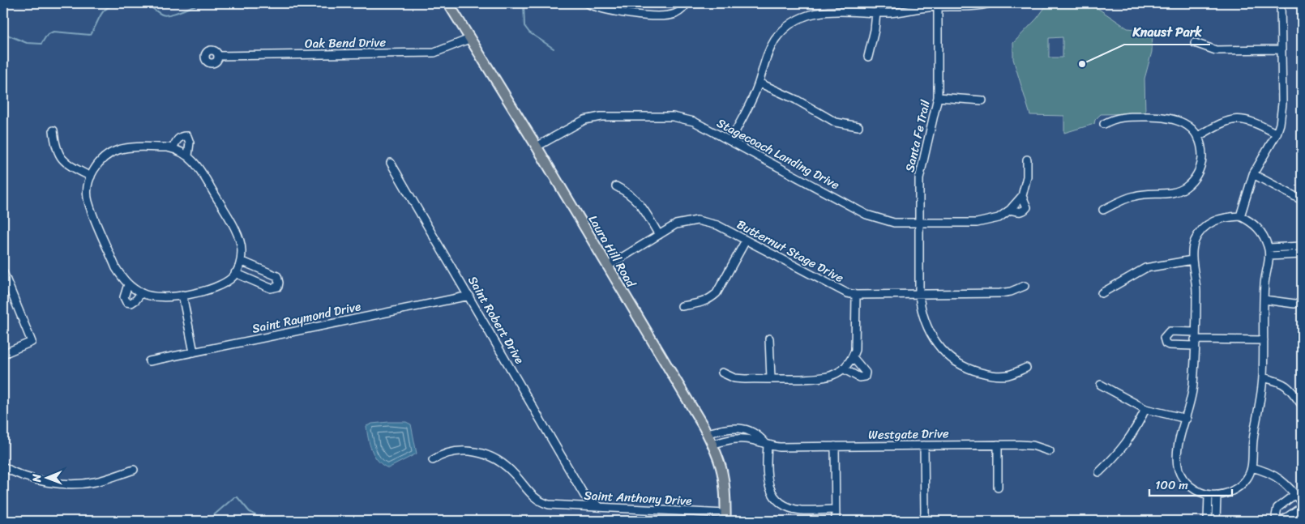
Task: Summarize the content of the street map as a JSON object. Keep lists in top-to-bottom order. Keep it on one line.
{"streets":{"main road":["Laura Hill Road"],"street":["Oak Bend Drive","Santa Fe Trail","Stagecoach Landing Drive","Butternut Stage Drive","Saint Raymond Drive","Saint Robert Drive","Westgate Drive","Saint Anthony Drive"]},"crossings":[["Oak Bend Drive","Laura Hill Road"],["Santa Fe Trail","Stagecoach Landing Drive"],["Santa Fe Trail","Butternut Stage Drive"],["Stagecoach Landing Drive","Laura Hill Road"],["Laura Hill Road","Butternut Stage Drive"],["Laura Hill Road","Westgate Drive"],["Laura Hill Road","Saint Anthony Drive"],["Saint Raymond Drive","Saint Robert Drive"],["Saint Robert Drive","Saint Anthony Drive"]],"places":["Knaust Park"],"scale_bar":"100 m","north":"left"}
